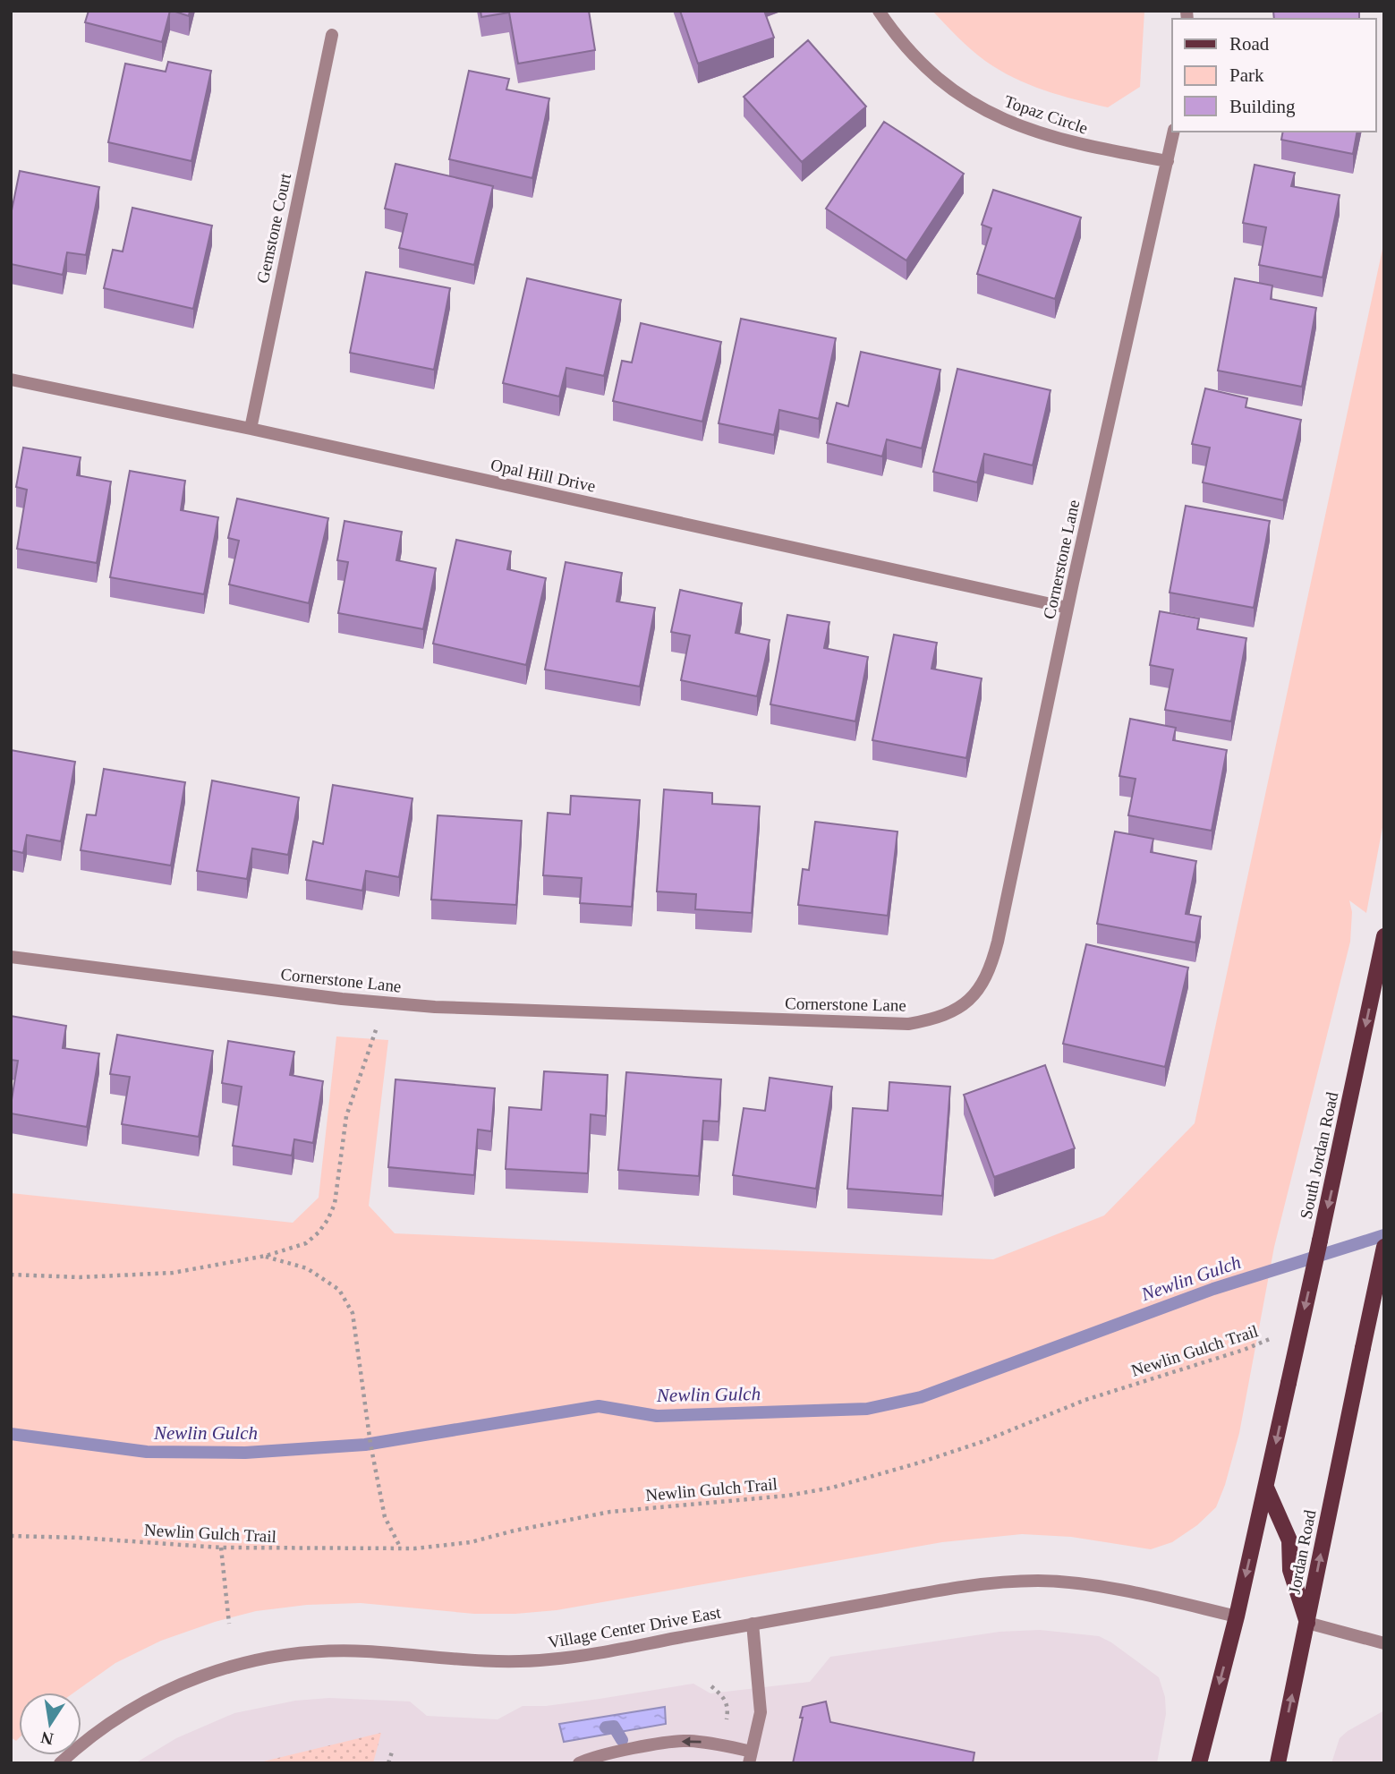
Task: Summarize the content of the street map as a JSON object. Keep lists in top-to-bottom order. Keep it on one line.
{"streets":{"main road":["South Jordan Road","Jordan Road"],"street":["Topaz Circle","Gemstone Court","Opal Hill Drive","Cornerstone Lane","Village Center Drive East"],"path":["Newlin Gulch Trail"]},"crossings":[["Topaz Circle","Cornerstone Lane"],["Gemstone Court","Opal Hill Drive"],["Opal Hill Drive","Cornerstone Lane"]],"one_way":["South Jordan Road"],"water":["Newlin Gulch"],"legend":["Road","Park","Building"],"north":"bottom"}
